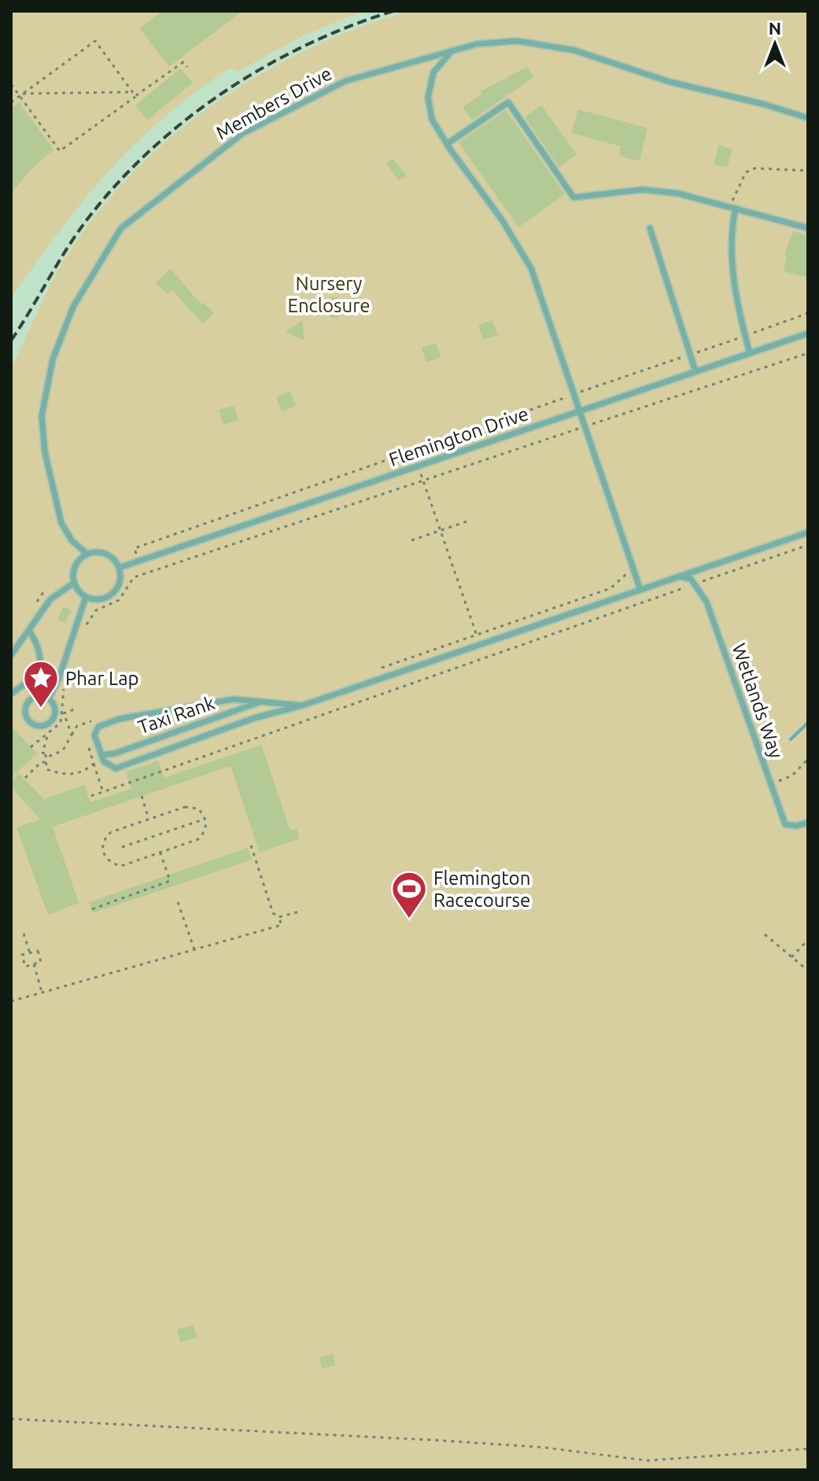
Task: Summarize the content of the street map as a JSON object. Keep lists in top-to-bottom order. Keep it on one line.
{"streets":{"lane":["Members Drive","Flemington Drive","Wetlands Way","Taxi Rank"]},"crossings":[["Members Drive","Flemington Drive"]],"parks":["Nursery Enclosure"],"places":{"place":["Phar Lap"],"sports":["Flemington Racecourse"]},"north":"top"}
